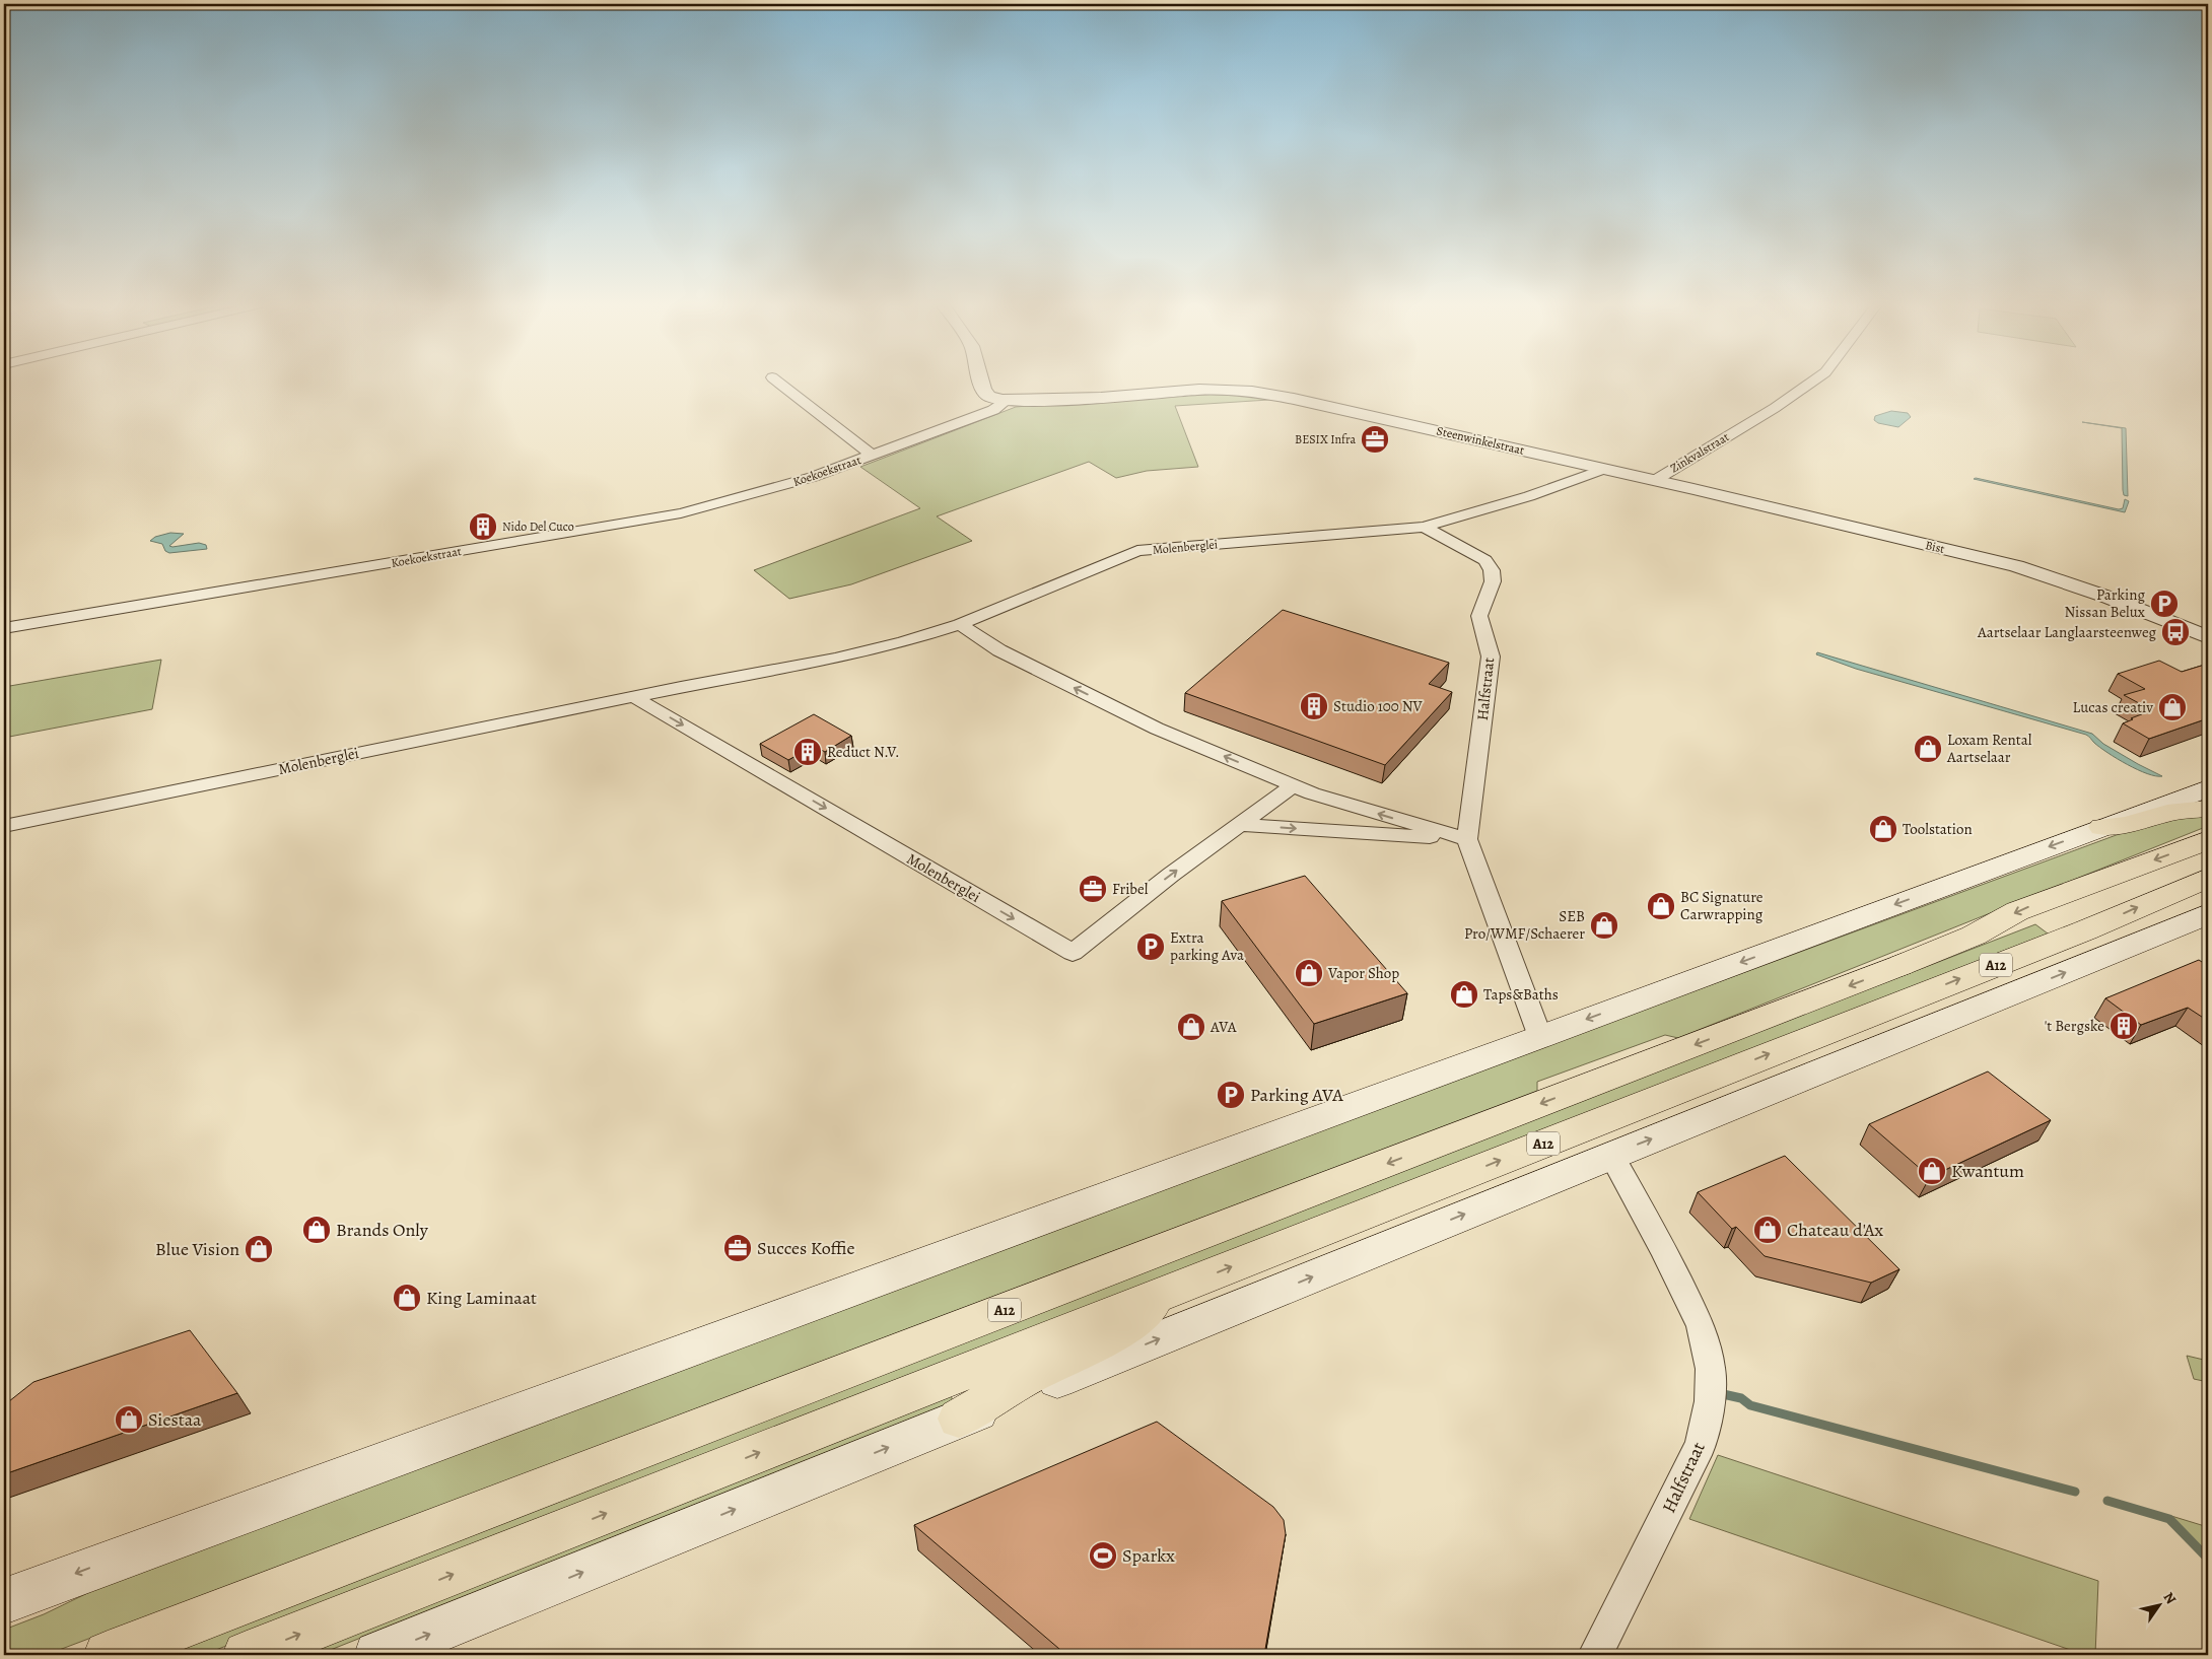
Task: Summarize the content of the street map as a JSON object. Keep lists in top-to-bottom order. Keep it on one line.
{"streets":{"highway":["A12"],"street":["Steenwinkelstraat","Zinkvalstraat","Koekoekstraat","Molenberglei","Bist","Halfstraat"]},"crossings":[["Steenwinkelstraat","Zinkvalstraat"],["Steenwinkelstraat","Koekoekstraat"],["Steenwinkelstraat","Bist"],["Zinkvalstraat","Bist"],["Molenberglei","Halfstraat"]],"places":{"office":["BESIX Infra","Fribel","Succes Koffie"],"building":["Nido Del Cuco","Studio 100 NV","Reduct N.V.","'t Bergske"],"parking":["Parking Nissan Belux","Extra parking Ava","Parking AVA"],"bus stop":["Aartselaar Langlaarsteenweg"],"shop":["Lucas creativ","Loxam Rental Aartselaar","Toolstation","BC Signature Carwrapping","SEB Pro/WMF/Schaerer","Vapor Shop","Taps&Baths","AVA","Kwantum","Brands Only","Chateau d'Ax","Blue Vision","King Laminaat","Siestaa"],"sports":["Sparkx"]},"north":"top right"}
